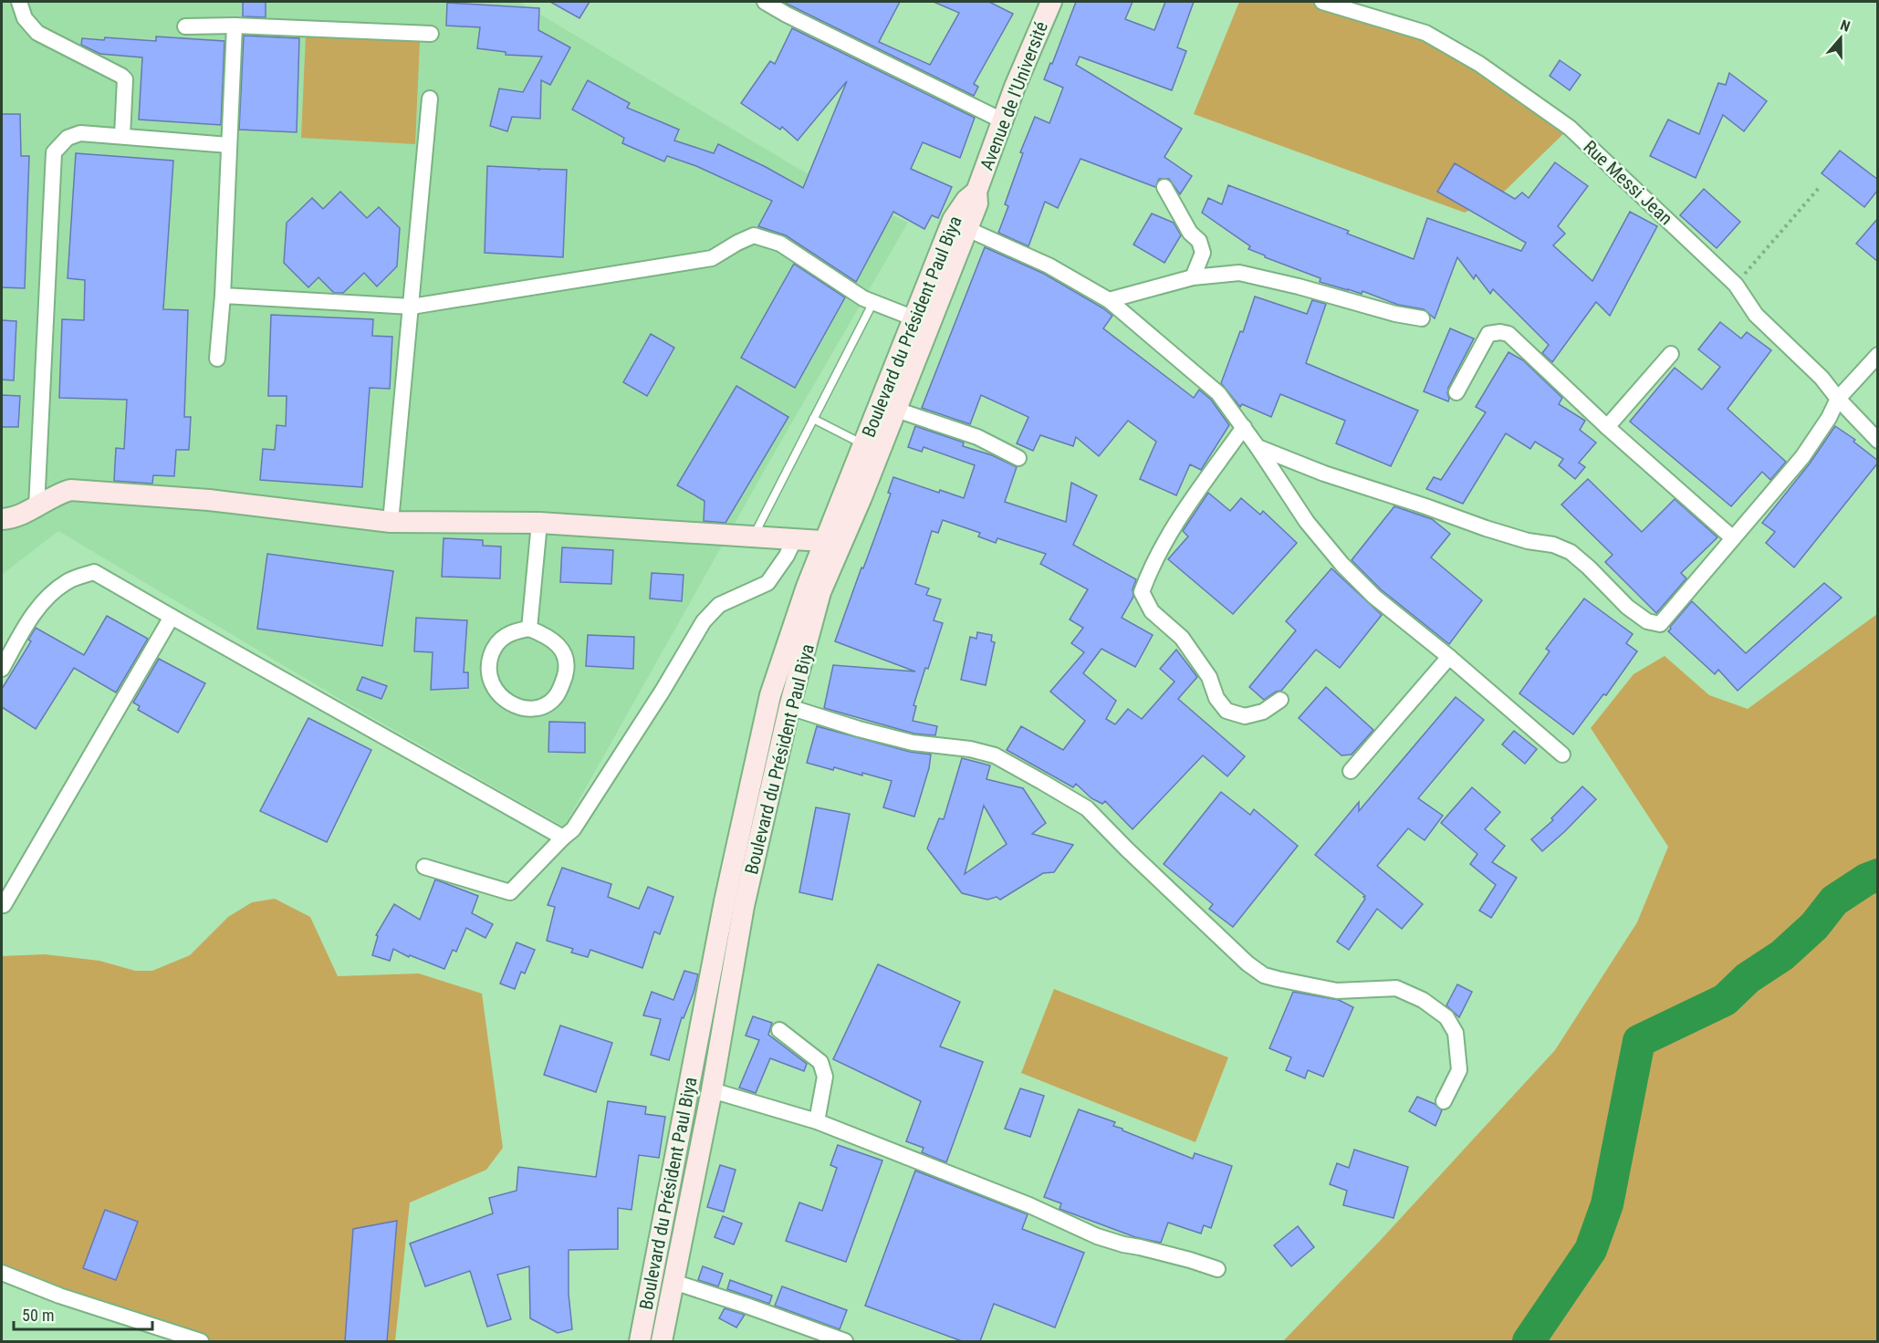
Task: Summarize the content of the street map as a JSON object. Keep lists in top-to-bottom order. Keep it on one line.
{"streets":{"main road":["Avenue de l'Université","Boulevard du Président Paul Biya"],"street":["Rue Messi Jean"]},"crossings":[["Avenue de l'Université","Boulevard du Président Paul Biya"]],"scale_bar":"50 m","north":"top"}
